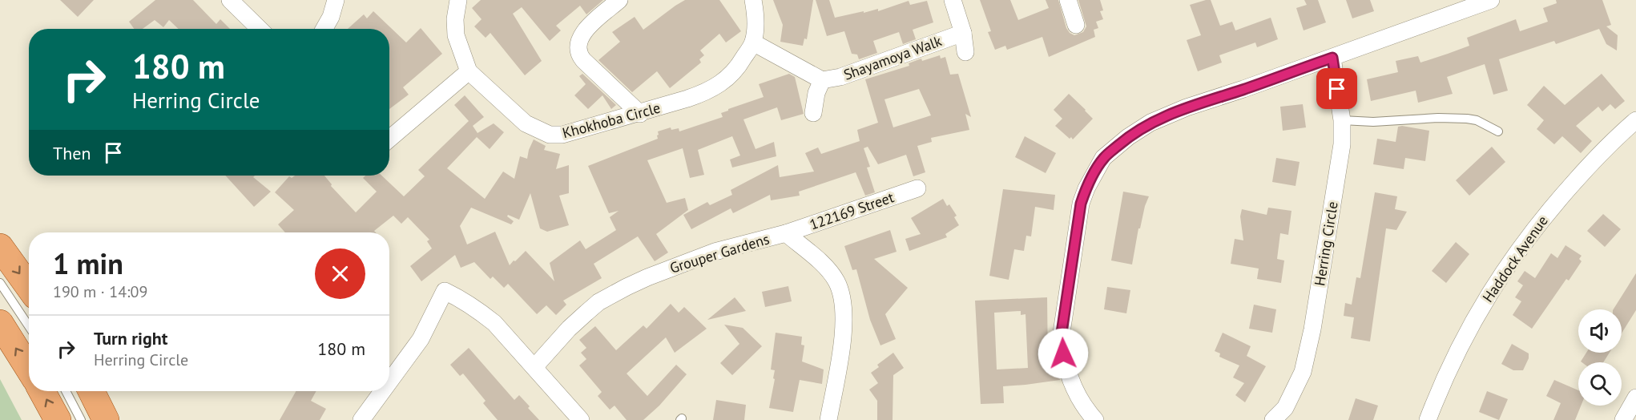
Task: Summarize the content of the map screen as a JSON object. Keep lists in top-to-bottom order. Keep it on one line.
{"streets":{"street":["Shayamoya Walk","Khokhoba Circle","122169 Street","Herring Circle","Grouper Gardens","Haddock Avenue"]},"crossings":[["122169 Street","Grouper Gardens"]],"page":{"turn":["180 m","Herring Circle"],"then":"Then","heading":["1 min","190 m · 14:09"],"list":[{"name":"Turn right","note":"Herring Circle","value":"180 m"}]}}
